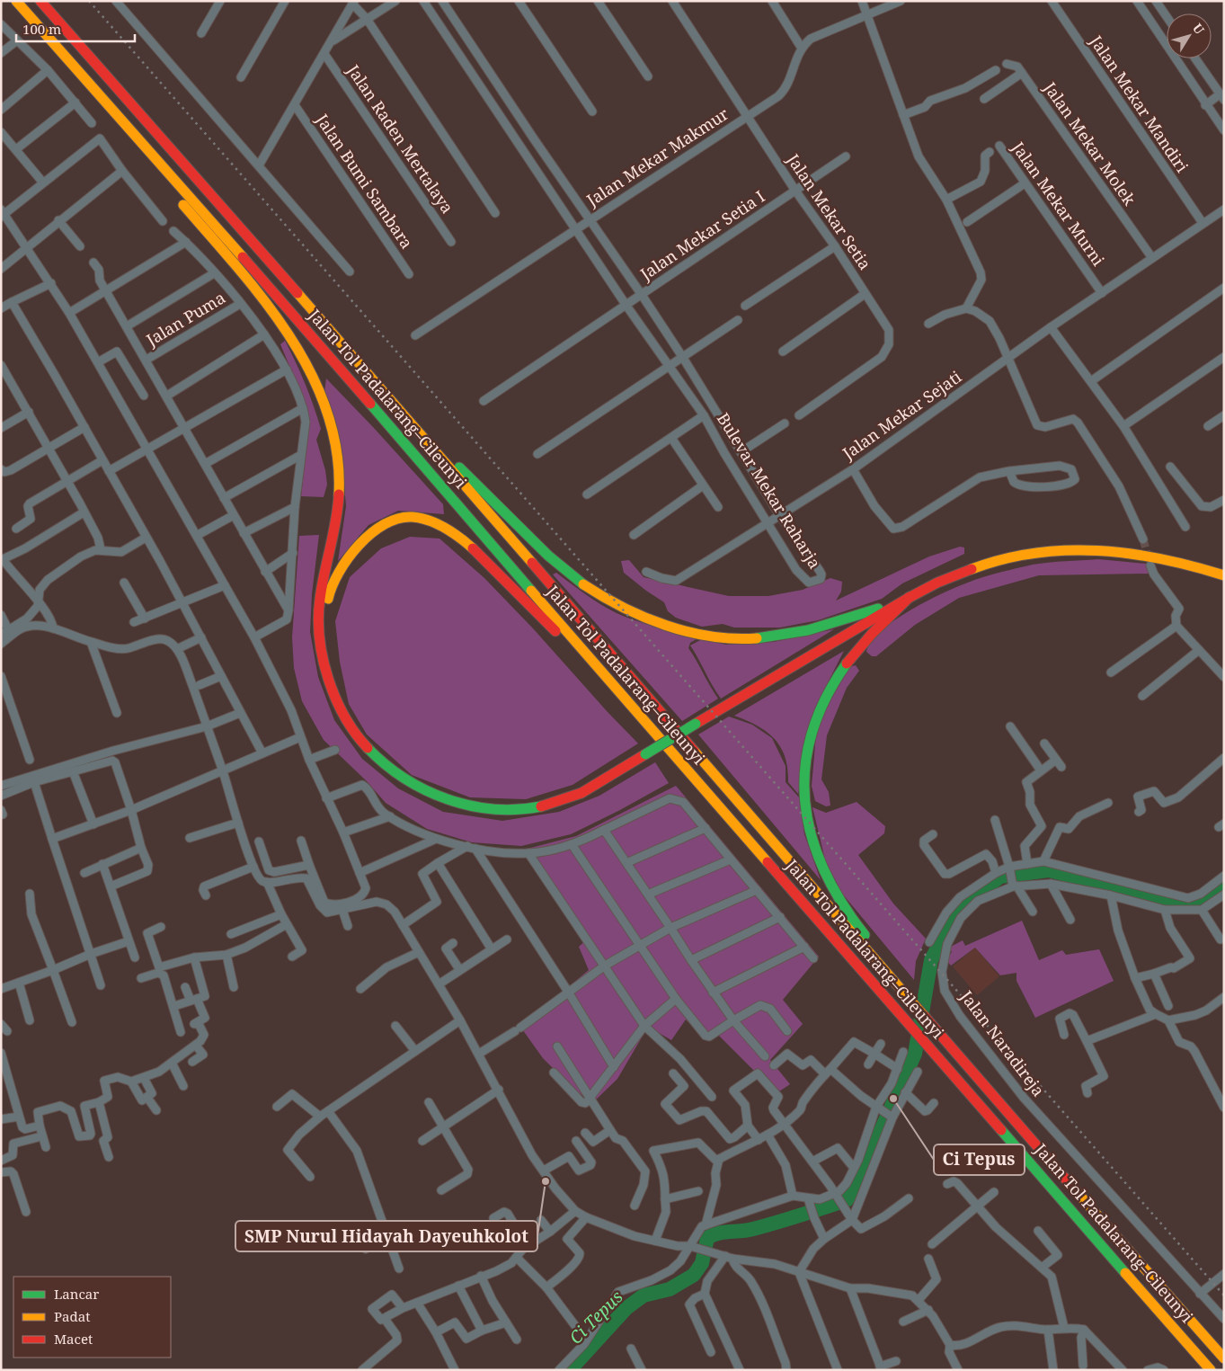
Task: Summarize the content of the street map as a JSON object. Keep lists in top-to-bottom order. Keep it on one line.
{"streets":{"highway":["Jalan Tol Padalarang–Cileunyi"],"street":["Jalan Mekar Mandiri","Jalan Raden Mertalaya","Jalan Mekar Molek","Jalan Mekar Makmur","Jalan Bumi Sambara","Jalan Mekar Murni","Jalan Mekar Setia","Jalan Mekar Setia I","Jalan Puma","Jalan Mekar Sejati","Bulevar Mekar Raharja","Jalan Naradireja"]},"crossings":[["Jalan Mekar Mandiri","Jalan Mekar Sejati"],["Jalan Mekar Molek","Jalan Mekar Sejati"],["Jalan Mekar Makmur","Jalan Mekar Setia"],["Jalan Mekar Makmur","Bulevar Mekar Raharja"],["Jalan Mekar Murni","Jalan Mekar Sejati"],["Jalan Mekar Setia","Jalan Mekar Setia I"],["Jalan Mekar Setia I","Bulevar Mekar Raharja"],["Jalan Mekar Sejati","Bulevar Mekar Raharja"]],"water":["Ci Tepus"],"places":["Ci Tepus","SMP Nurul Hidayah Dayeuhkolot"],"legend":["Lancar","Padat","Macet"],"scale_bar":"100 m","north":"top right"}
